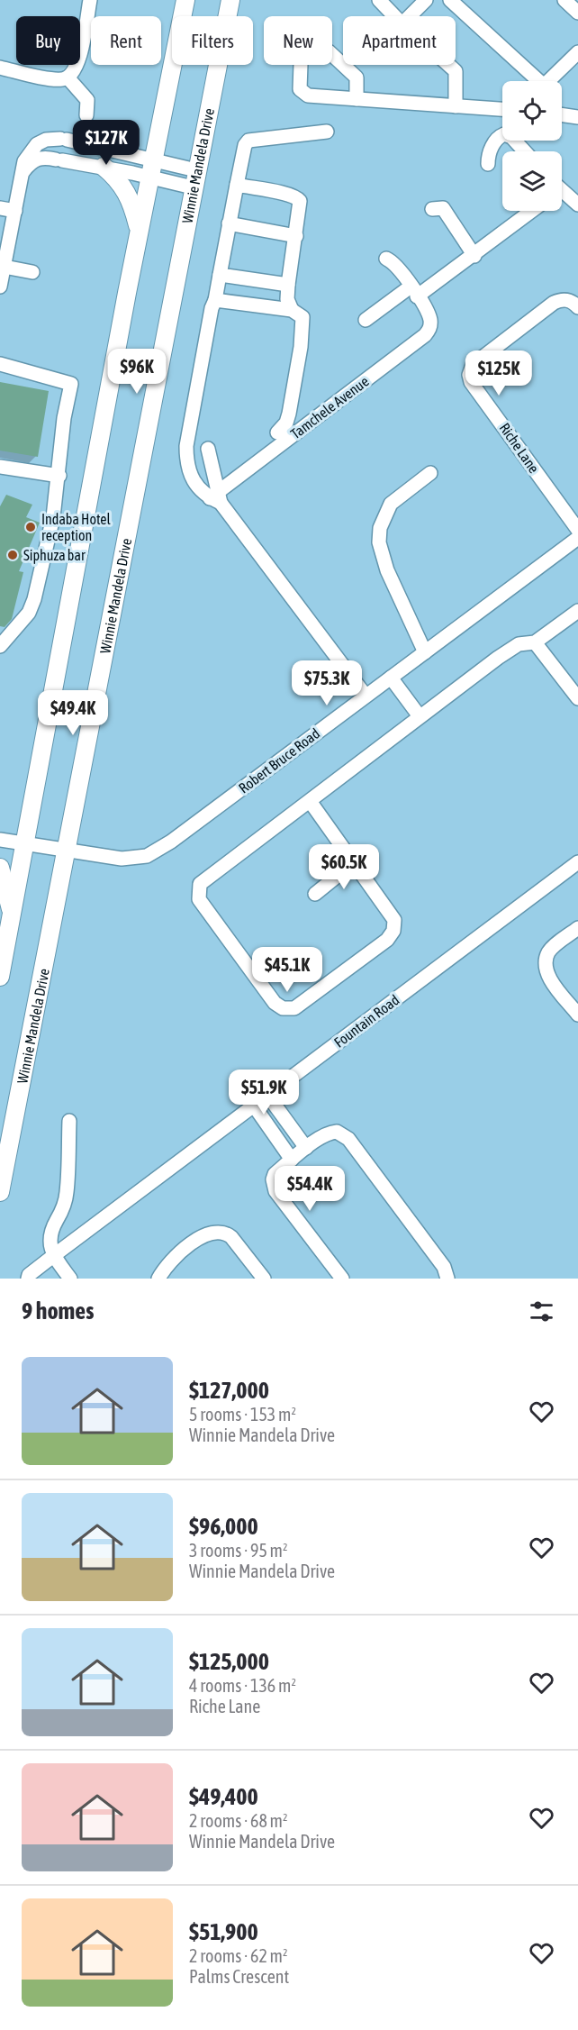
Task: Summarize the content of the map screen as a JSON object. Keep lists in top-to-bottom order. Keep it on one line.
{"streets":{"main road":["Winnie Mandela Drive"],"street":["Tamchele Avenue","Riche Lane","Robert Bruce Road","Fountain Road"]},"crossings":[["Winnie Mandela Drive","Robert Bruce Road"]],"places":["Indaba Hotel reception","Siphuza bar"],"page":{"chip":["Buy","Rent","Filters","New","Apartment"],"price":["$127K","$96K","$125K","$75.3K","$49.4K","$60.5K","$45.1K","$51.9K","$54.4K"],"heading":"9 homes","list":[{"name":"$127,000","note":"5 rooms · 153 m² · Winnie Mandela Drive"},{"name":"$96,000","note":"3 rooms · 95 m² · Winnie Mandela Drive"},{"name":"$125,000","note":"4 rooms · 136 m² · Riche Lane"},{"name":"$49,400","note":"2 rooms · 68 m² · Winnie Mandela Drive"},{"name":"$51,900","note":"2 rooms · 62 m² · Palms Crescent"}]}}
